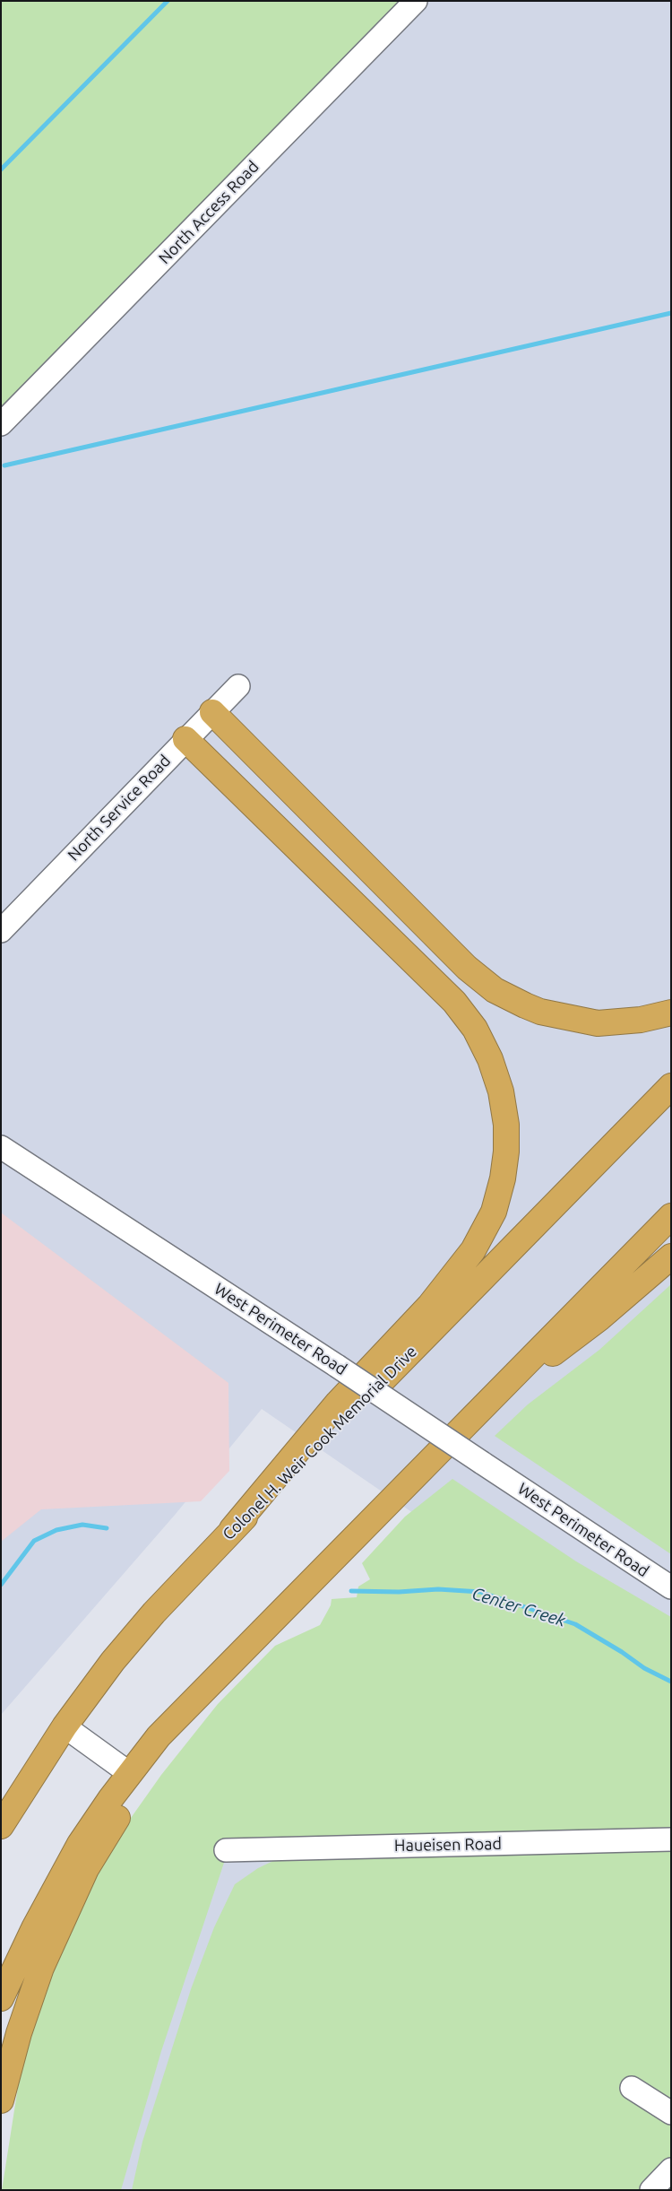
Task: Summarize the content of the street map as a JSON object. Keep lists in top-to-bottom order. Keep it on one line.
{"streets":{"highway":["Colonel H. Weir Cook Memorial Drive"],"street":["North Access Road","North Service Road","West Perimeter Road","Haueisen Road"]},"water":["Center Creek"]}
